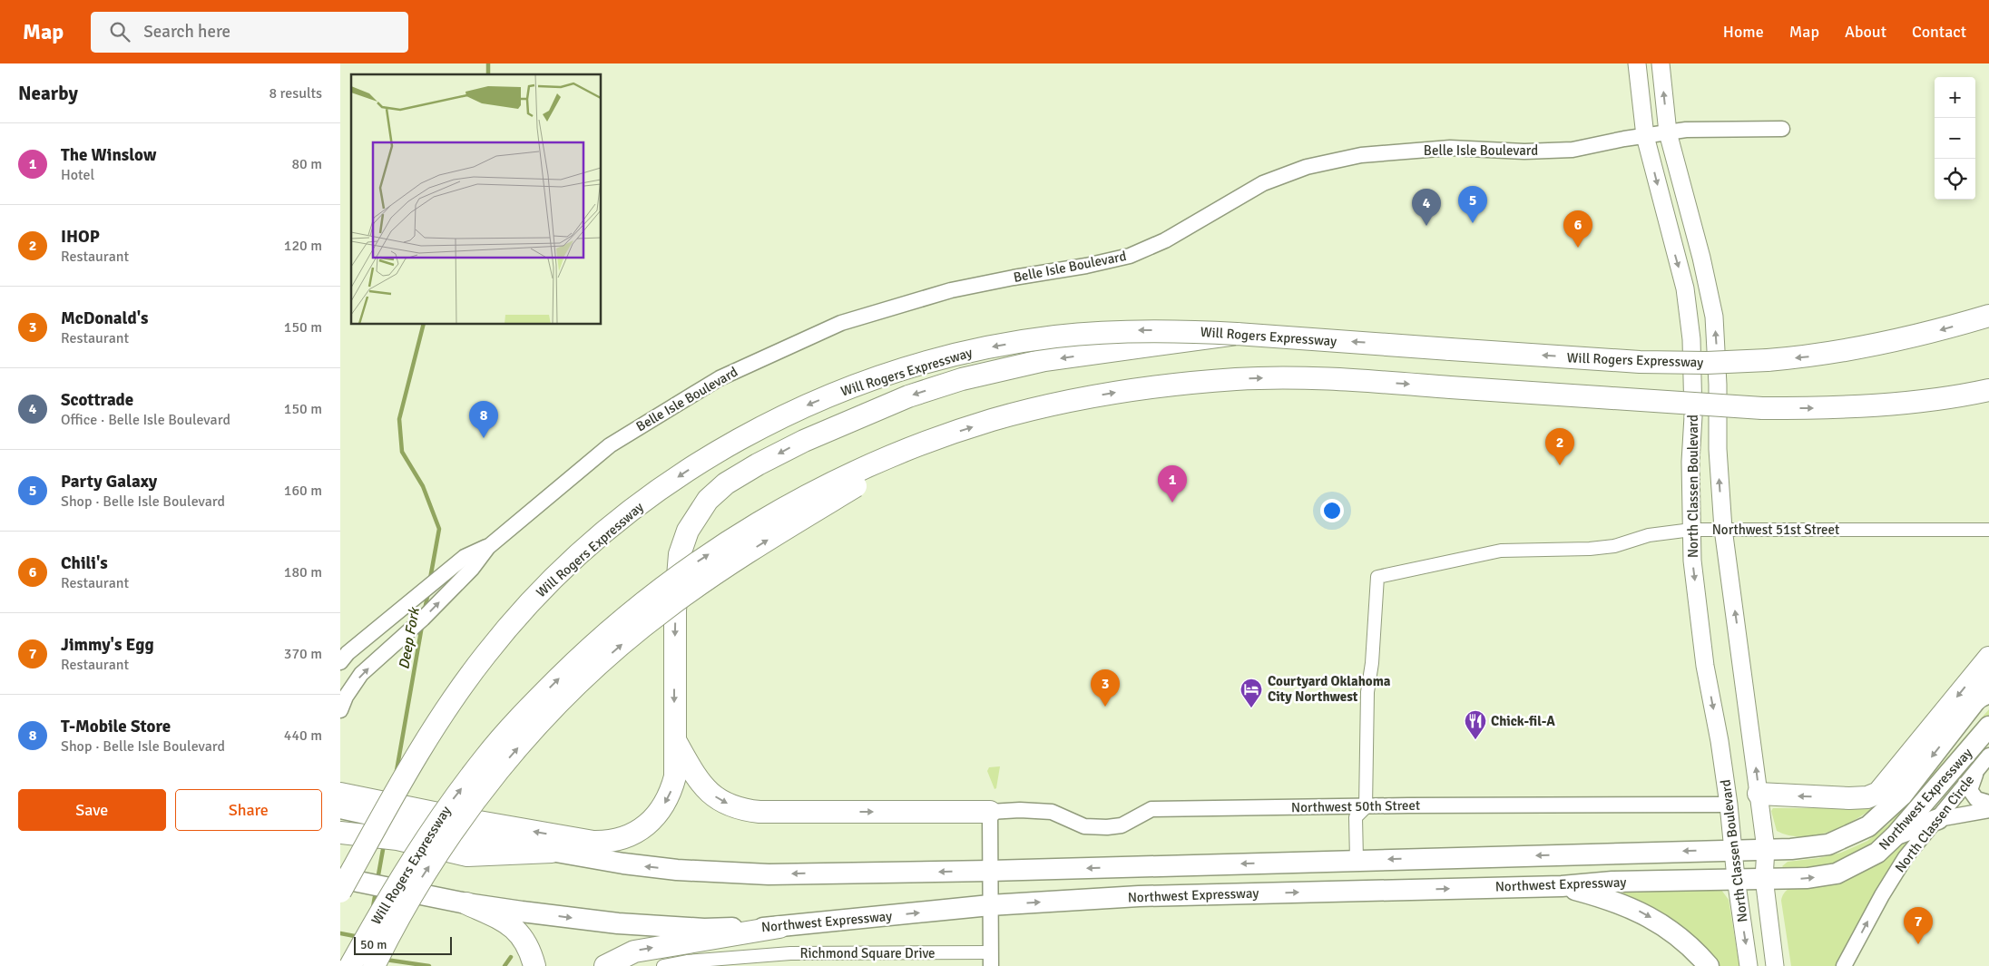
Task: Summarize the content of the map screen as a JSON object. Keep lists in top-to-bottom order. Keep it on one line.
{"streets":{"highway":["Will Rogers Expressway","Northwest Expressway"],"main road":["North Classen Boulevard"],"street":["Belle Isle Boulevard","Northwest 51st Street","Northwest 50th Street","North Classen Circle","Richmond Square Drive"]},"crossings":[["Belle Isle Boulevard","North Classen Boulevard"],["Will Rogers Expressway","Northwest Expressway"],["North Classen Boulevard","Northwest 51st Street"],["North Classen Boulevard","Northwest Expressway"],["North Classen Boulevard","Northwest 50th Street"],["Northwest 51st Street","Northwest 50th Street"]],"one_way":["North Classen Circle"],"water":["Deep Fork"],"places":{"hotel":["Courtyard Oklahoma City Northwest"],"restaurant":["Chick-fil-A"]},"scale_bar":"50 m","page":{"header":"Map","search":"Search here","nav":["Home","Map","About","Contact"],"heading":["Nearby","8 results"],"map_buttons":["+","−"],"list":[{"mark":"1","name":"The Winslow","note":"Hotel","value":"80 m"},{"mark":"2","name":"IHOP","note":"Restaurant","value":"120 m"},{"mark":"3","name":"McDonald's","note":"Restaurant","value":"150 m"},{"mark":"4","name":"Scottrade","note":"Office · Belle Isle Boulevard","value":"150 m"},{"mark":"5","name":"Party Galaxy","note":"Shop · Belle Isle Boulevard","value":"160 m"},{"mark":"6","name":"Chili's","note":"Restaurant","value":"180 m"},{"mark":"7","name":"Jimmy's Egg","note":"Restaurant","value":"370 m"},{"mark":"8","name":"T-Mobile Store","note":"Shop · Belle Isle Boulevard","value":"440 m"}],"pins":["5","4","6","8","2","1","3","7"],"buttons":["Save","Share"],"scale":"50 m"}}
